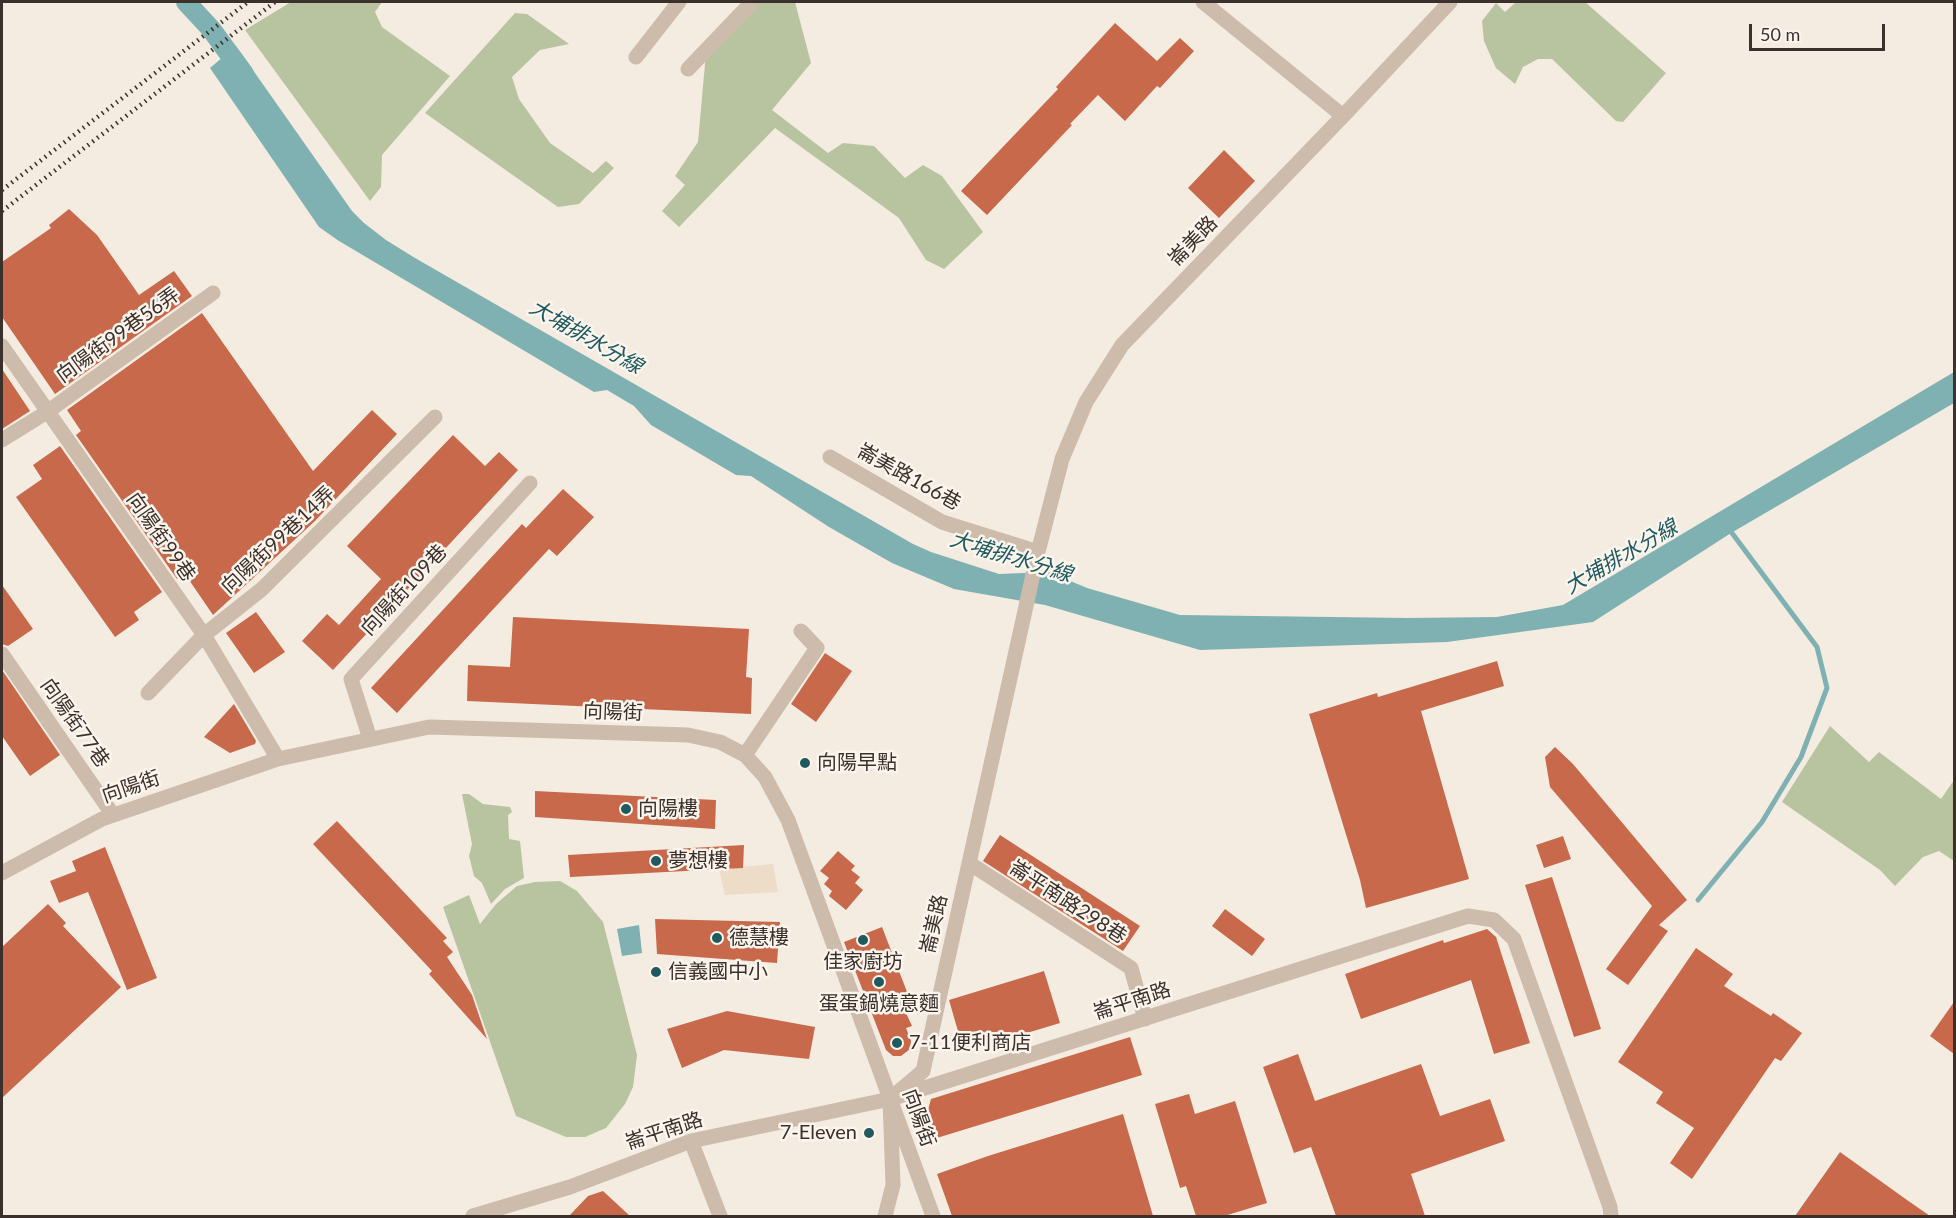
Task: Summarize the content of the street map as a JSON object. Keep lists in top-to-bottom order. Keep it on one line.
{"streets":{"street":["崙美路","向陽街99巷56弄","崙美路166巷","向陽街99巷","向陽街99巷14弄","向陽街109巷","向陽街","向陽街77巷","崙平南路298巷","崙平南路"]},"crossings":[["崙美路","崙美路166巷"],["崙美路","向陽街"],["崙美路","崙平南路298巷"],["崙美路","崙平南路"],["向陽街99巷56弄","向陽街99巷"],["向陽街99巷","向陽街99巷14弄"],["向陽街99巷","向陽街"],["向陽街109巷","向陽街"],["向陽街","向陽街77巷"],["向陽街","崙平南路"],["崙平南路298巷","崙平南路"]],"water":["大埔排水分線"],"places":["向陽早點","向陽樓","夢想樓","德慧樓","佳家廚坊","信義國中小","蛋蛋鍋燒意麵","7-11便利商店","7-Eleven"],"scale_bar":"50 m"}
